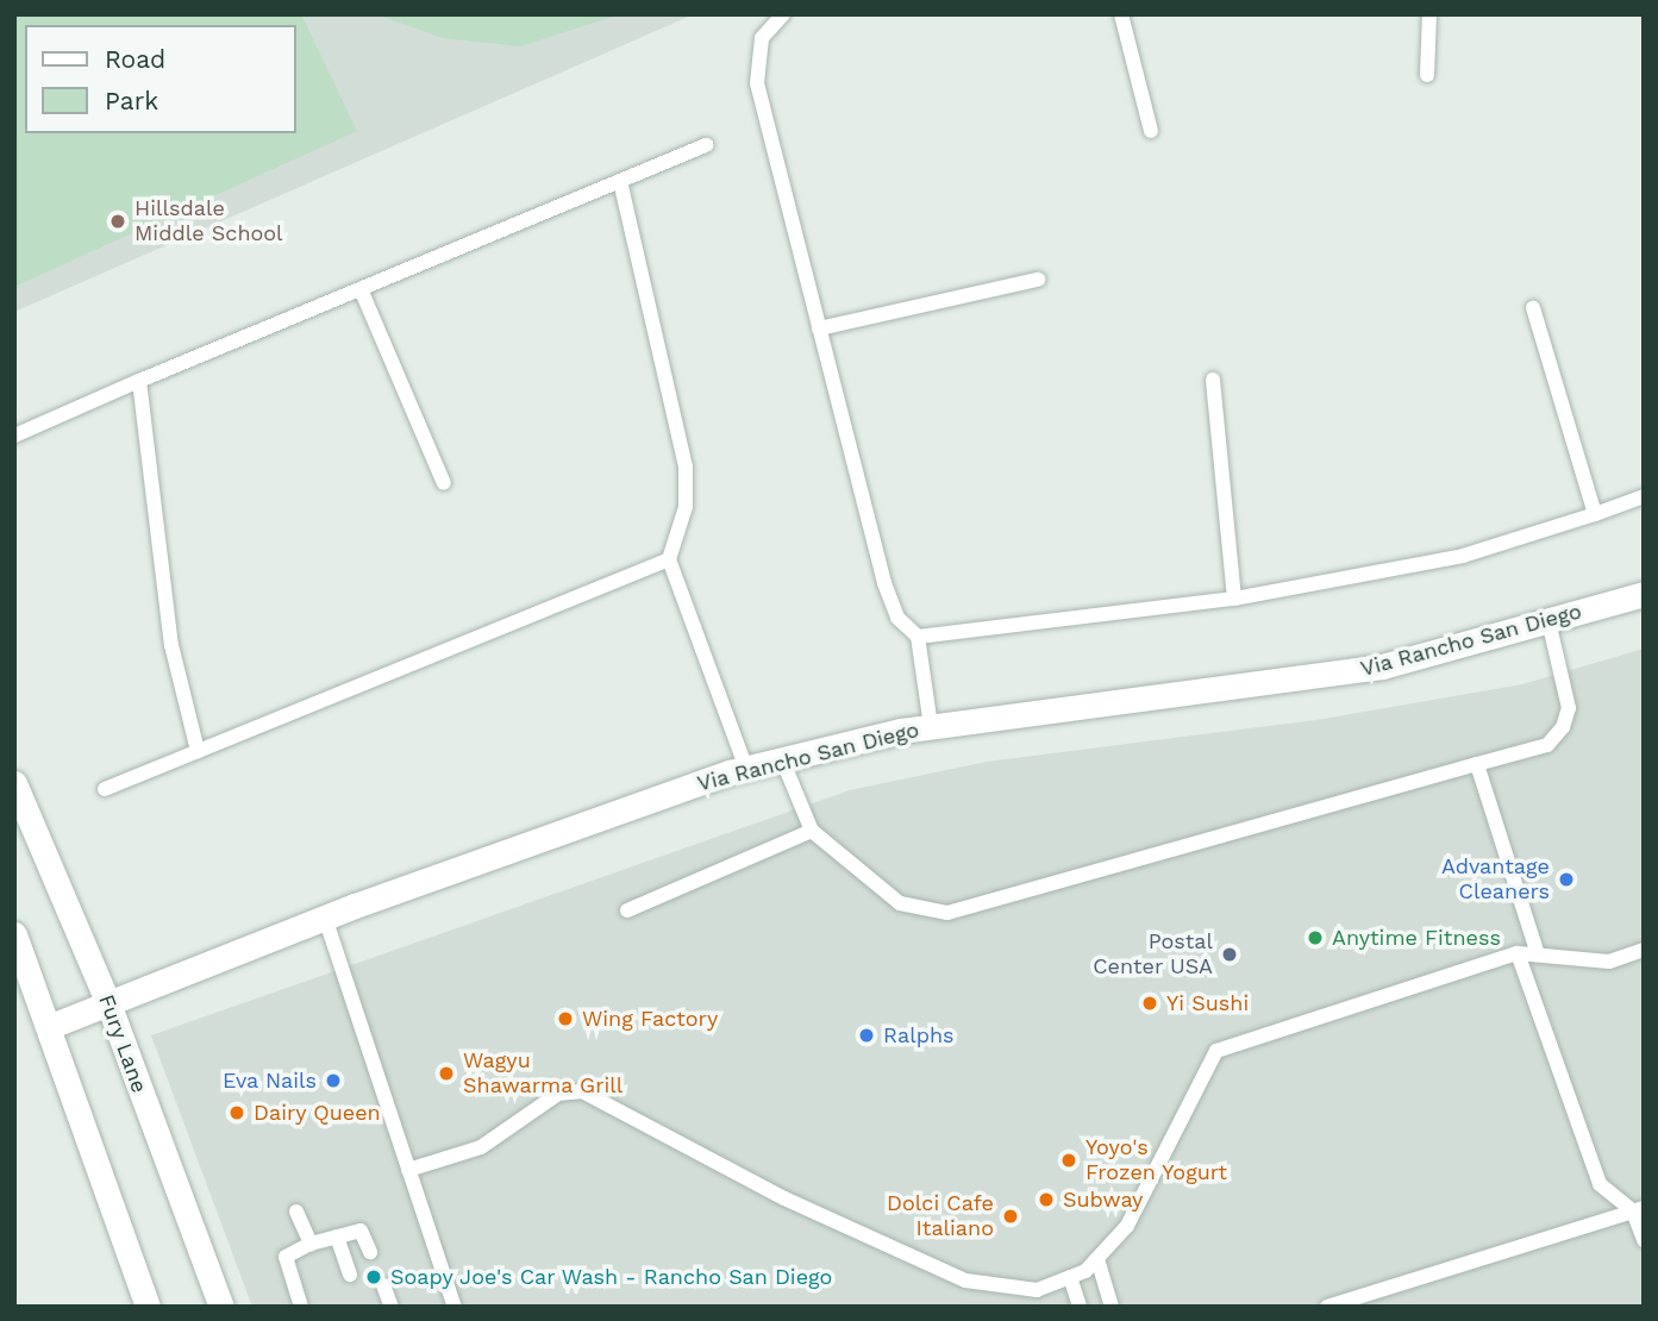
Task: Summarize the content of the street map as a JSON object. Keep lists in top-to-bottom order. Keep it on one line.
{"streets":{"street":["Via Rancho San Diego","Fury Lane"]},"crossings":[["Via Rancho San Diego","Fury Lane"]],"places":["Hillsdale Middle School","Advantage Cleaners","Anytime Fitness","Postal Center USA","Yi Sushi","Wing Factory","Ralphs","Wagyu Shawarma Grill","Eva Nails","Dairy Queen","Yoyo's Frozen Yogurt","Subway","Dolci Cafe Italiano","Soapy Joe's Car Wash - Rancho San Diego"],"legend":["Road","Park"]}
